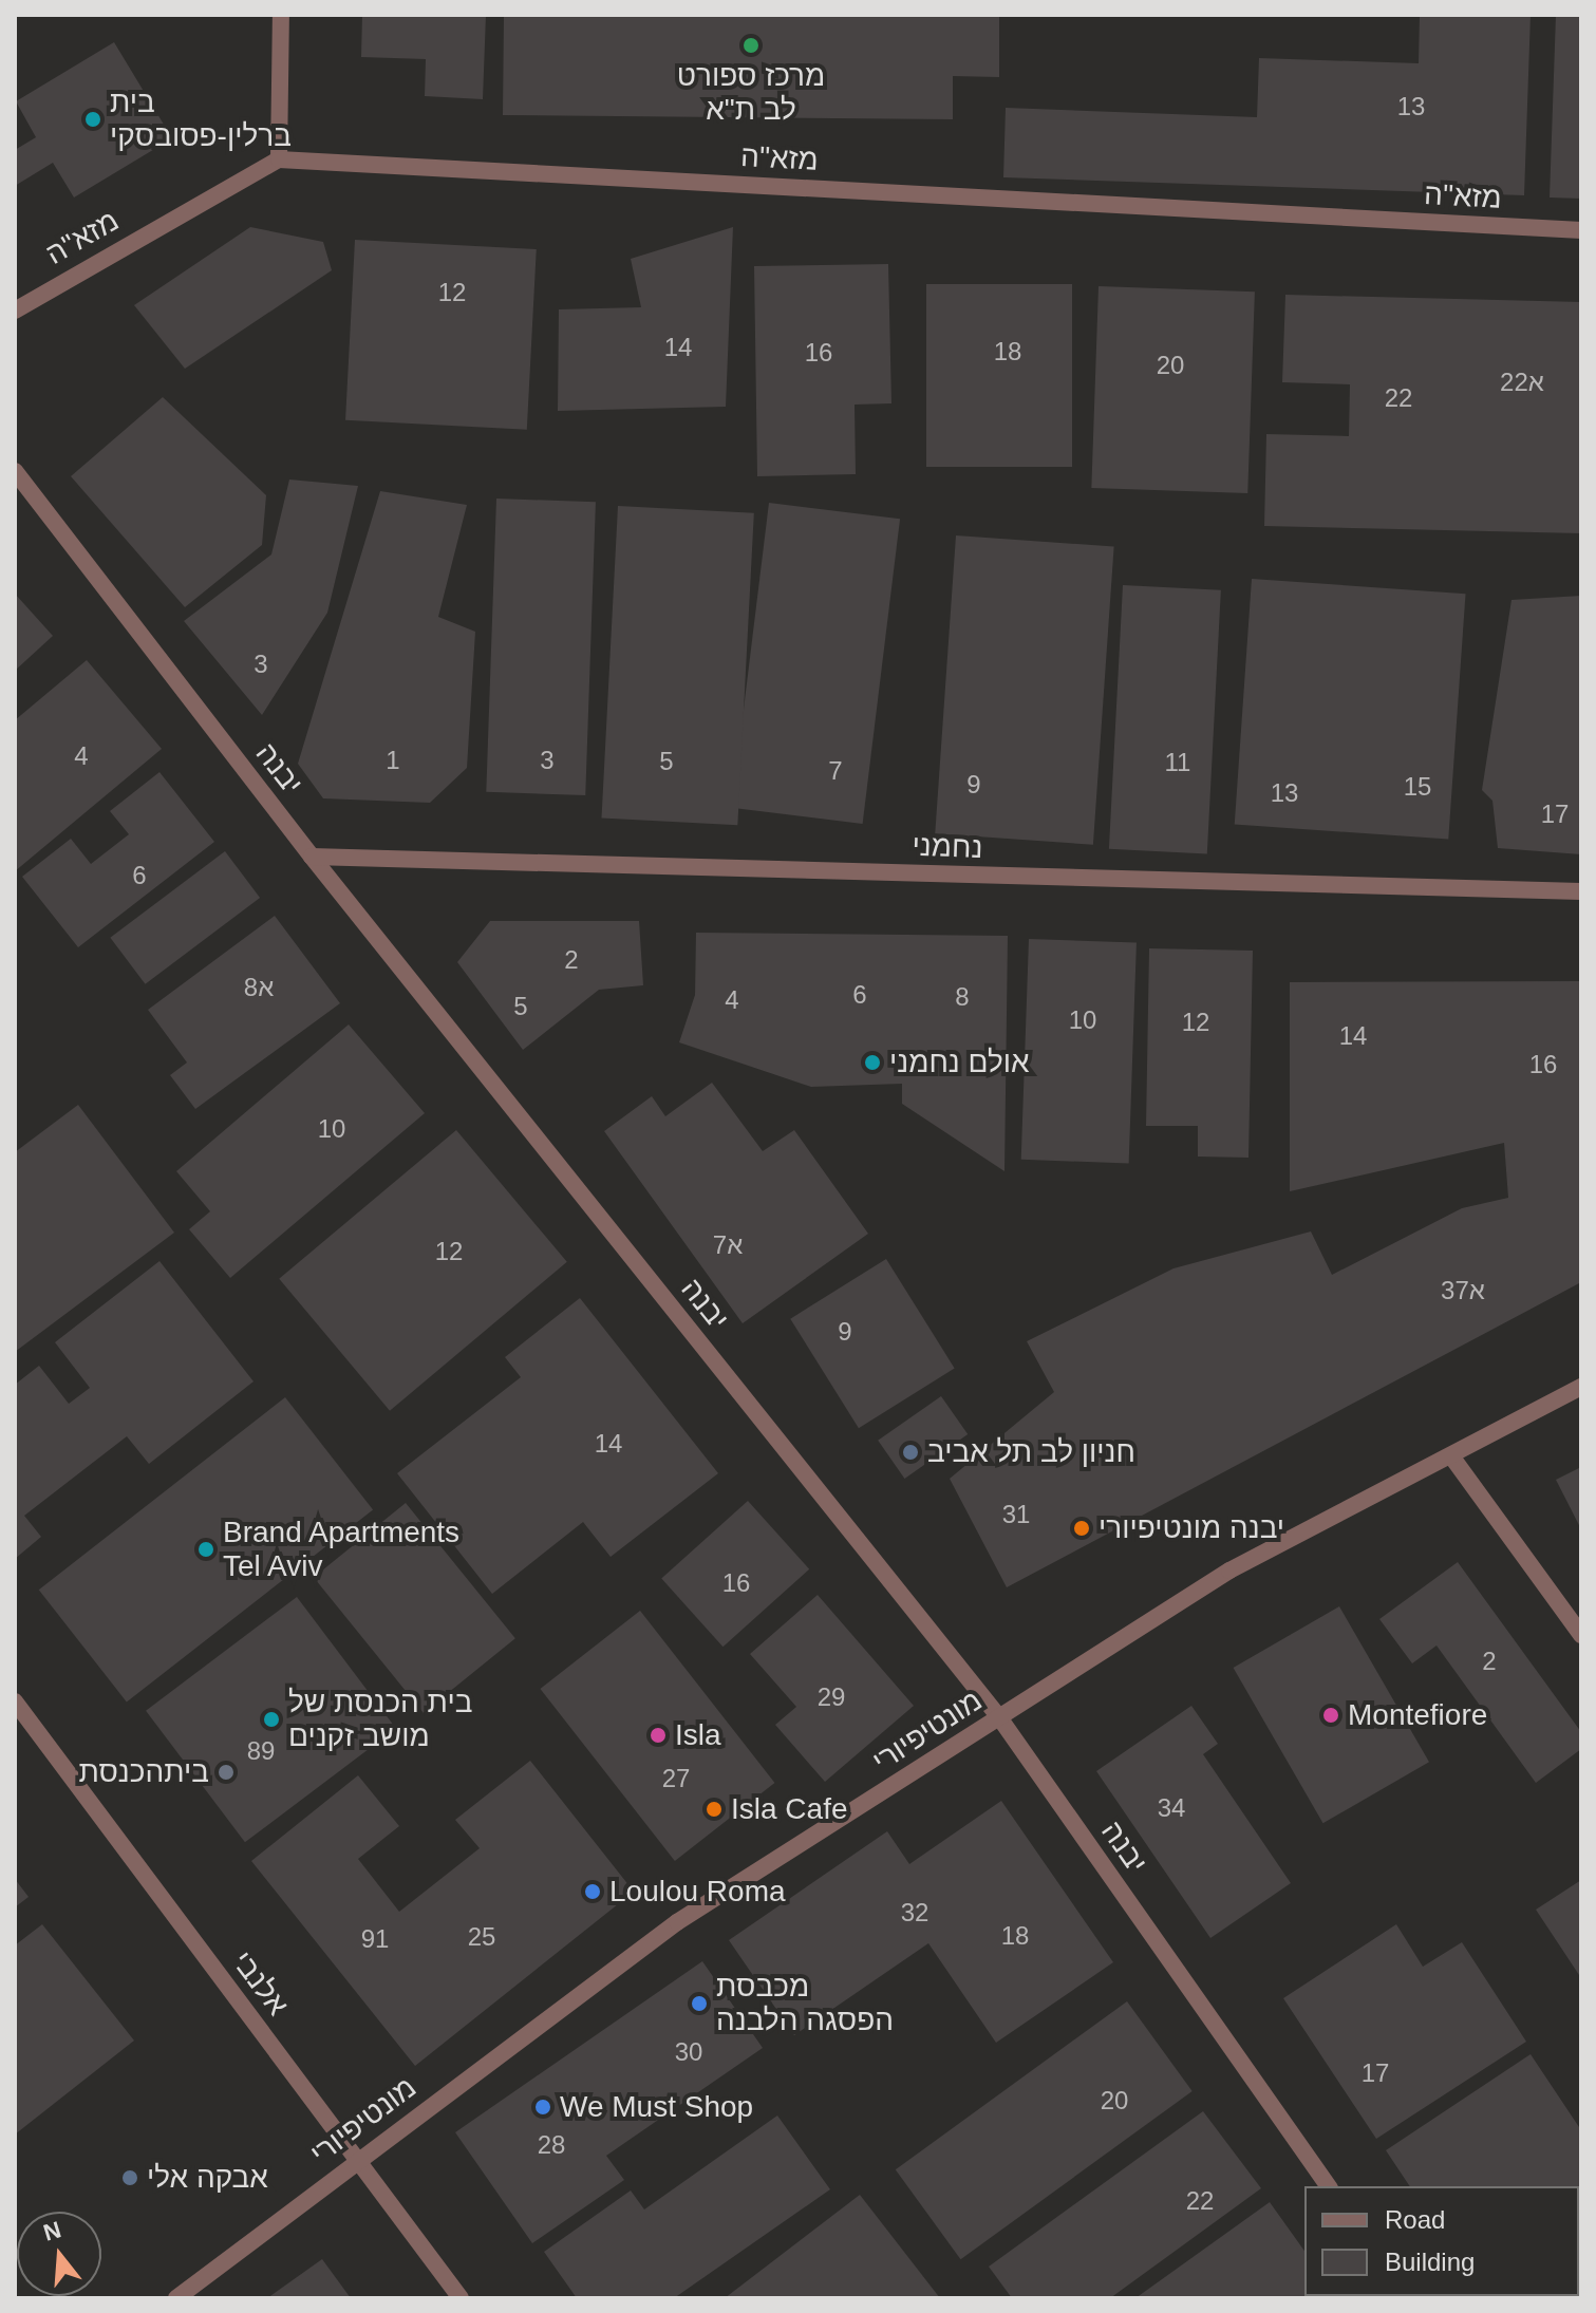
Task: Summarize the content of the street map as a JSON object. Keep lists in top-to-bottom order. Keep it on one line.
{"streets":{"street":["מזא\"ה","יבנה","נחמני","מונטיפיורי","אלנבי"]},"crossings":[["יבנה","נחמני"],["יבנה","מונטיפיורי"],["מונטיפיורי","אלנבי"]],"places":["מרכז ספורט לב ת\"א","בית ברלין-פסובסקי","אולם נחמני","חניון לב תל אביב","יבנה מונטיפיורי","Brand Apartments Tel Aviv","Montefiore","בית הכנסת של מושב זקנים","Isla","ביתהכנסת","Isla Cafe","Loulou Roma","מכבסת הפסגה הלבנה","We Must Shop","אבקה אלי"],"house_numbers":["13","12","14","18","16","20","22א","22","3","4","1","3","5","11","7","9","15","13","17","6","2","8א","6","8","4","5","10","12","14","16","10","7א","12","37א","9","14","31","16","2","29","89","27","34","32","18","25","91","30","17","20","28","22"],"legend":["Road","Building"],"north":"top"}
